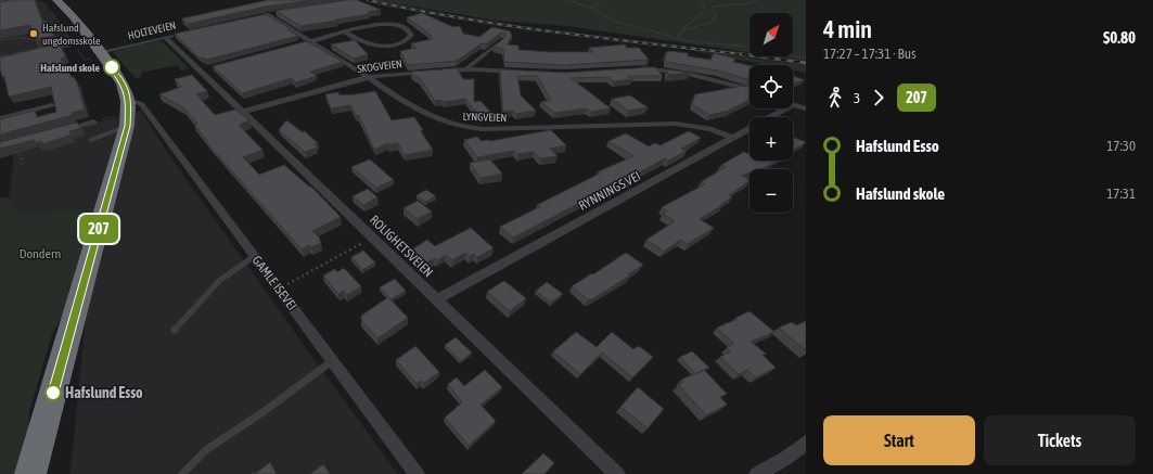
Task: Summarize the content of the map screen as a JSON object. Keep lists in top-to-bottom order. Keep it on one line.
{"streets":{"street":["HOLTEVEIEN","SKOGVEIEN","LYNGVEIEN","RYNNINGS VEI","ROLIGHETSVEIEN","GAMLE ISEVEI"]},"crossings":[["HOLTEVEIEN","ROLIGHETSVEIEN"],["SKOGVEIEN","LYNGVEIEN"],["SKOGVEIEN","ROLIGHETSVEIEN"],["LYNGVEIEN","RYNNINGS VEI"],["RYNNINGS VEI","ROLIGHETSVEIEN"]],"parks":["Dondern"],"places":["Hafslund ungdomsskole","Hafslund skole","Hafslund Esso"],"lines":["bus line 207"],"north":"top right","page":{"on_map":"207","heading":["4 min","17:27 – 17:31 · Bus","$0.80"],"map_buttons":["+","−"],"legs":["3","207"],"list":[{"name":"Hafslund Esso","value":"17:30"},{"name":"Hafslund skole","value":"17:31"}],"buttons":["Start","Tickets"]}}
